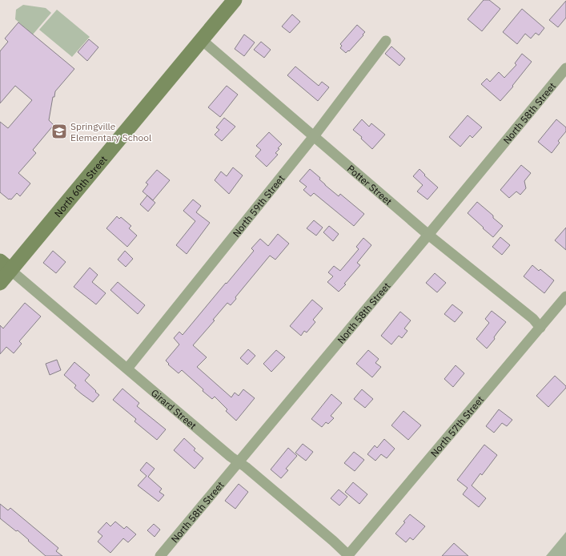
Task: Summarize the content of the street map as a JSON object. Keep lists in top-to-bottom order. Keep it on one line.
{"streets":{"main road":["North 60th Street"],"street":["North 58th Street","Potter Street","North 59th Street","Girard Street","North 57th Street"]},"crossings":[["North 58th Street","Potter Street"],["North 58th Street","Girard Street"],["Potter Street","North 60th Street"],["Potter Street","North 59th Street"],["Potter Street","North 57th Street"],["North 60th Street","Girard Street"],["North 59th Street","Girard Street"],["Girard Street","North 57th Street"]],"places":{"school or university":["Springville Elementary School"]}}
